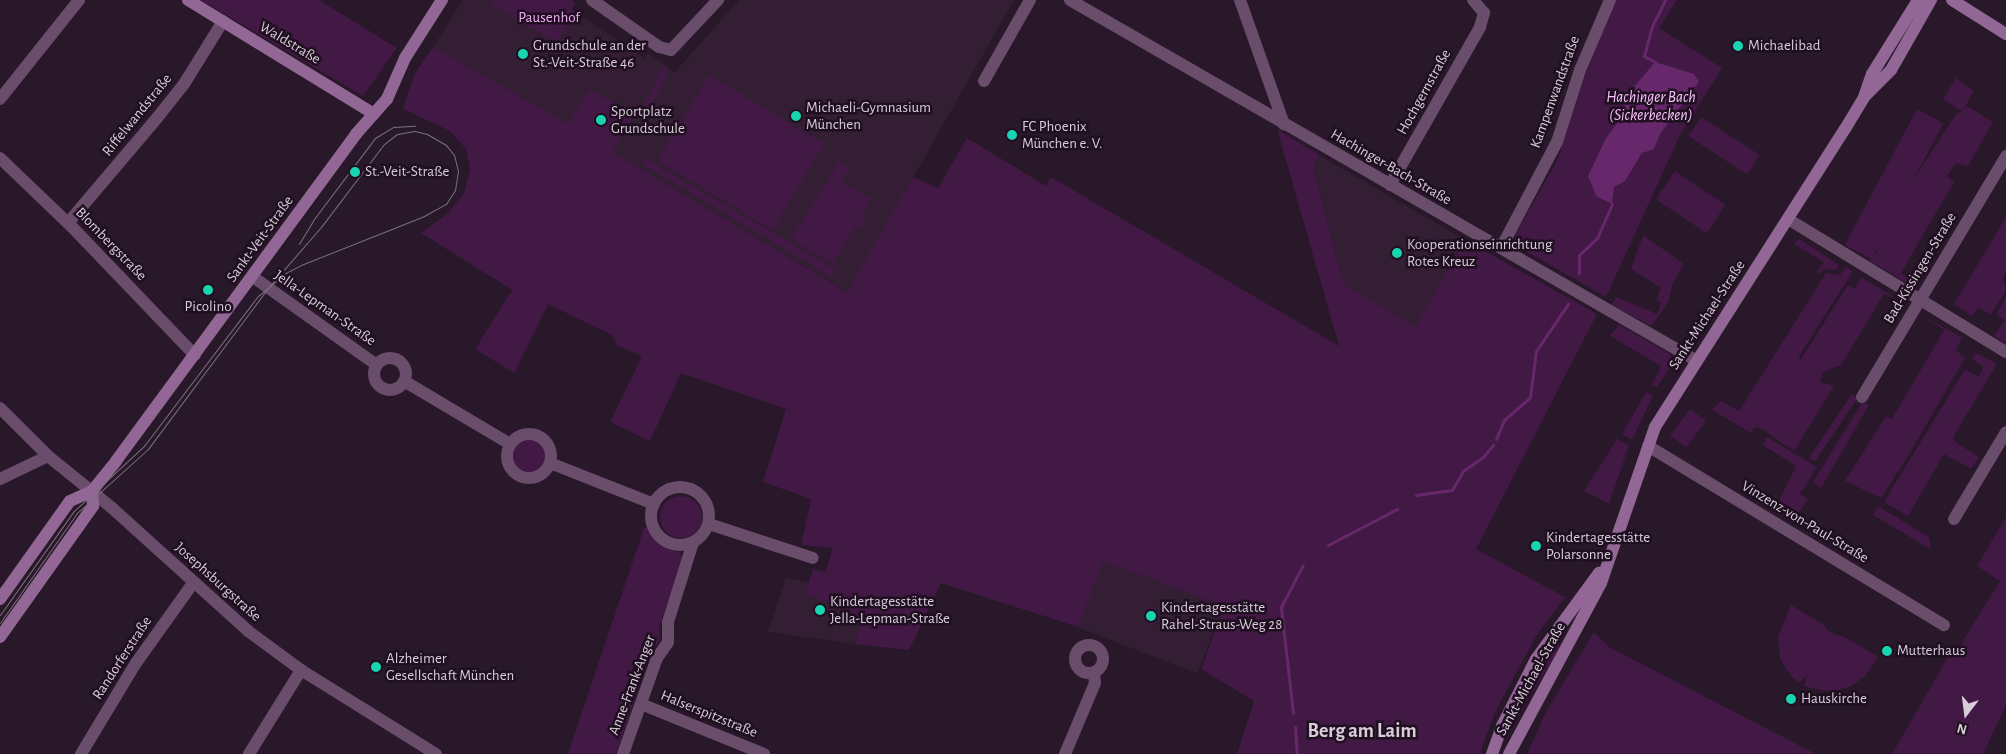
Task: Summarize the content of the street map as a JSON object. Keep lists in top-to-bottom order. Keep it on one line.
{"streets":{"street":["Waldstraße","Hochgernstraße","Kampenwandstraße","Riffelwandstraße","Hachinger-Bach-Straße","Sankt-Veit-Straße","Blombergstraße","Bad-Kissingen-Straße","Jella-Lepman-Straße","Sankt-Michael-Straße","Vinzenz-von-Paul-Straße","Josephsburgstraße","Randorferstraße","Anne-Frank-Anger","Halserspitzstraße"]},"crossings":[["Waldstraße","Riffelwandstraße"],["Waldstraße","Sankt-Veit-Straße"],["Hochgernstraße","Hachinger-Bach-Straße"],["Kampenwandstraße","Hachinger-Bach-Straße"],["Riffelwandstraße","Blombergstraße"],["Hachinger-Bach-Straße","Sankt-Michael-Straße"],["Sankt-Veit-Straße","Blombergstraße"],["Sankt-Veit-Straße","Jella-Lepman-Straße"],["Sankt-Veit-Straße","Josephsburgstraße"],["Sankt-Michael-Straße","Vinzenz-von-Paul-Straße"],["Josephsburgstraße","Randorferstraße"],["Anne-Frank-Anger","Halserspitzstraße"]],"districts":["Berg am Laim"],"water":["Hachinger Bach (Sickerbecken)"],"parks":["Pausenhof"],"places":["Michaelibad","Grundschule an der St.-Veit-Straße 46","Michaeli-Gymnasium München","Sportplatz Grundschule","FC Phoenix München e. V.","St.-Veit-Straße","Kooperationseinrichtung Rotes Kreuz","Picolino","Kindertagesstätte Polarsonne","Kindertagesstätte Jella-Lepman-Straße","Kindertagesstätte Rahel-Straus-Weg 28","Mutterhaus","Alzheimer Gesellschaft München","Hauskirche"],"north":"bottom"}
